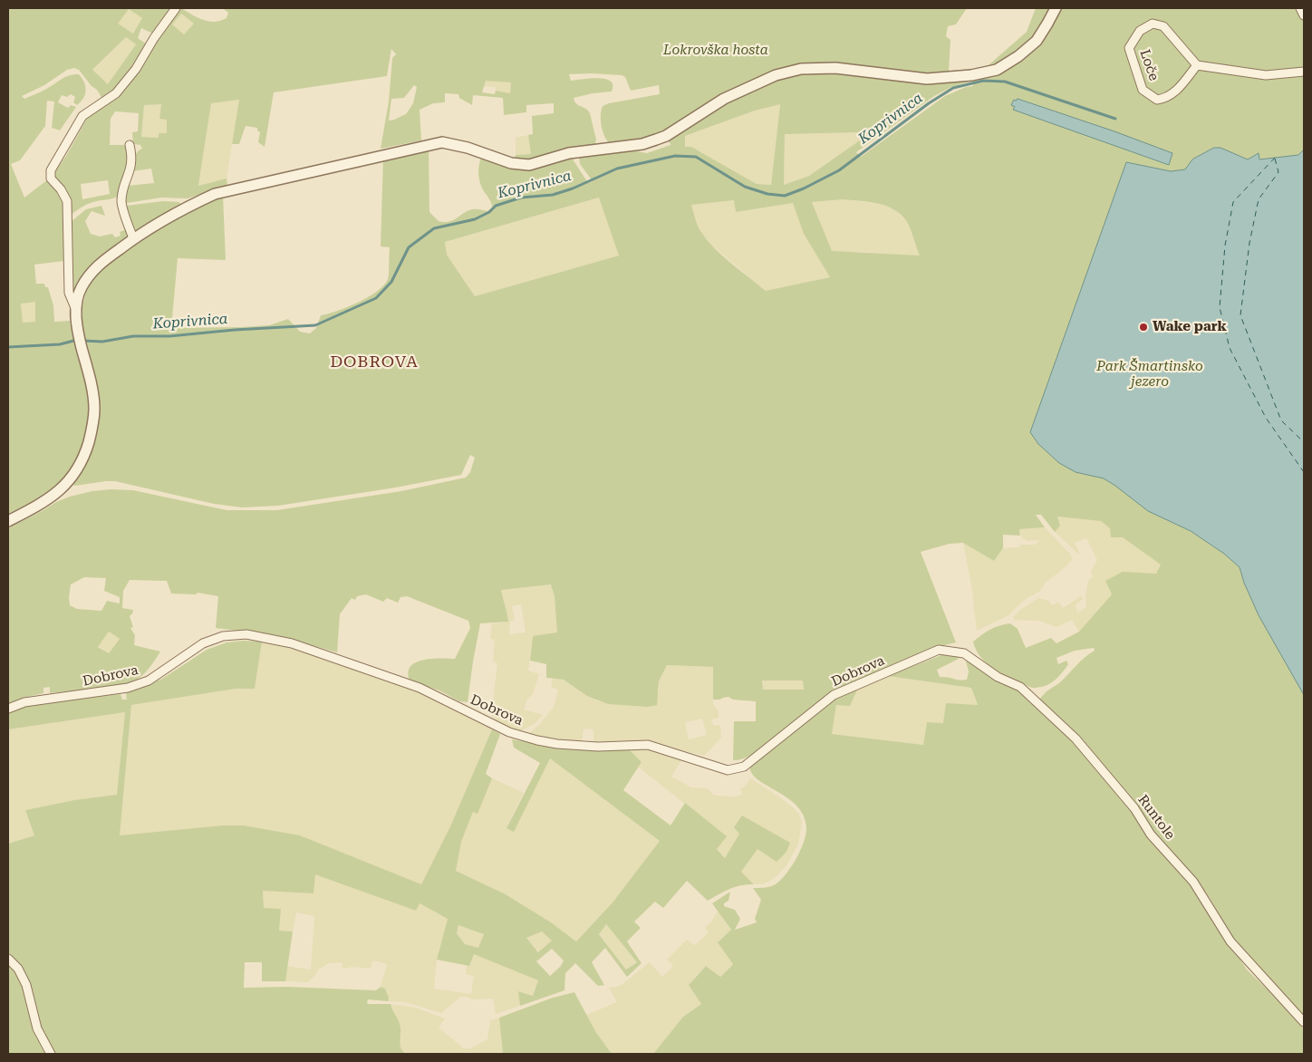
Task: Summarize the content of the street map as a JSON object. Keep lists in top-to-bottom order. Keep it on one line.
{"streets":{"street":["Loče","Dobrova","Runtole"]},"crossings":[["Dobrova","Runtole"]],"districts":["DOBROVA"],"water":["Koprivnica"],"parks":["Lokrovška hosta","Park Šmartinsko jezero"],"places":["Wake park"]}
